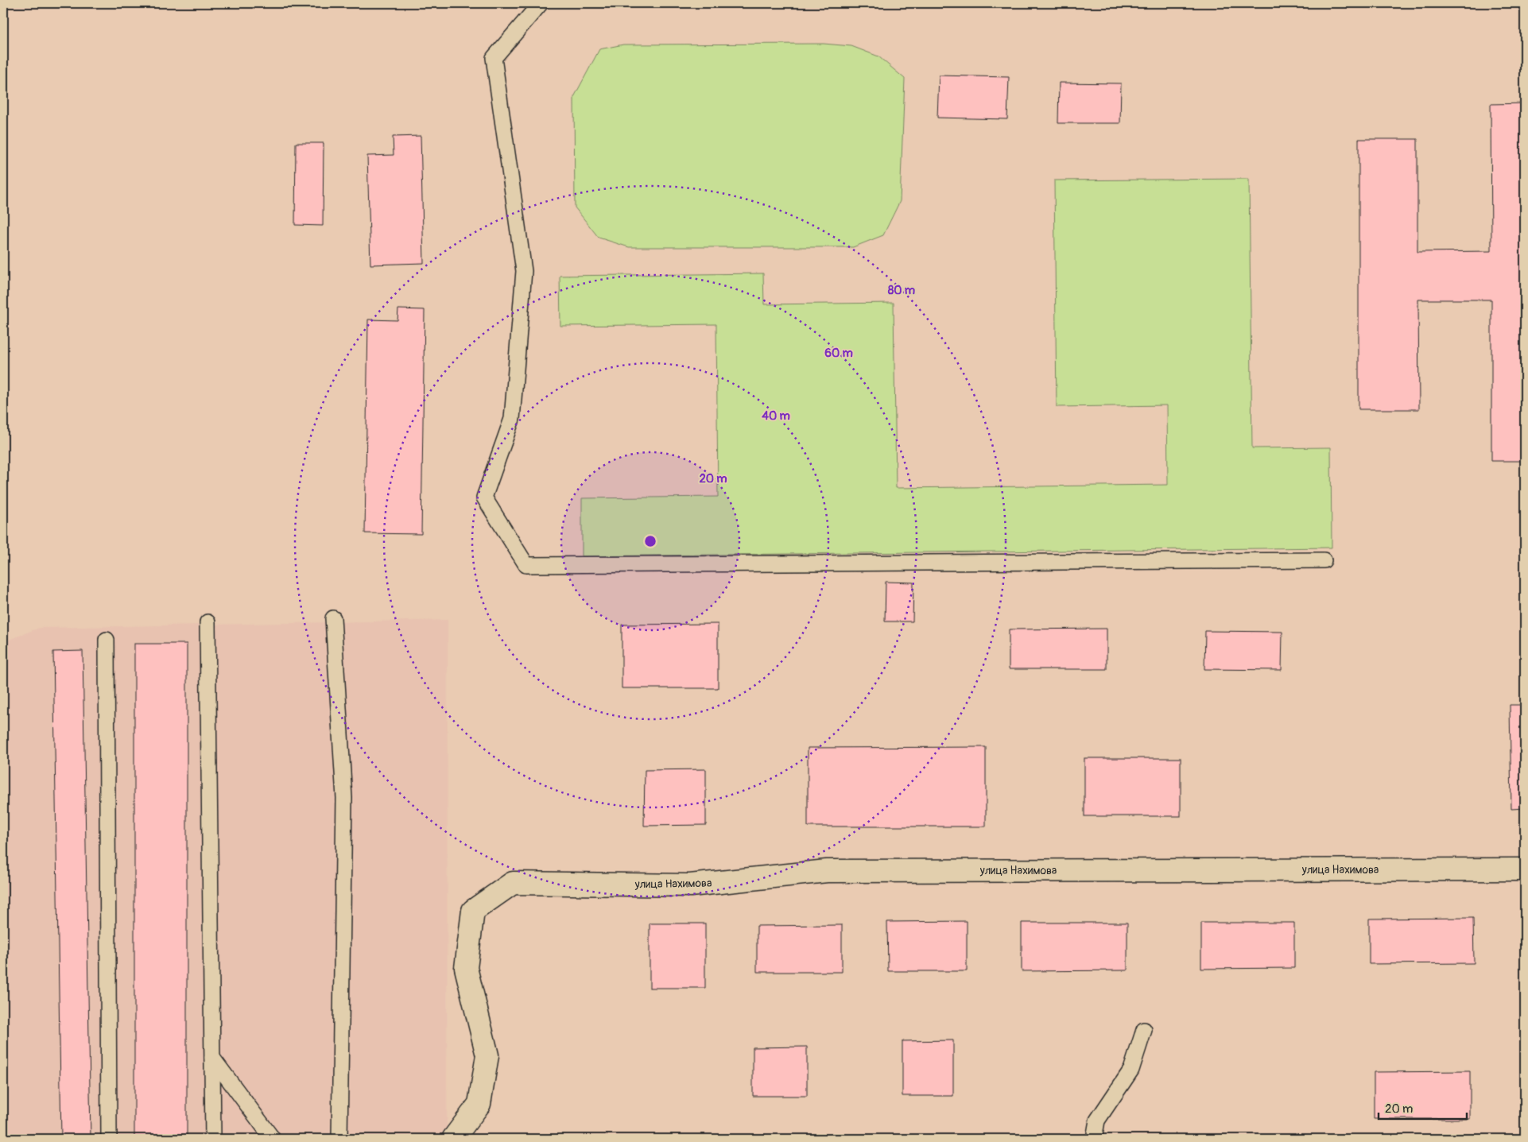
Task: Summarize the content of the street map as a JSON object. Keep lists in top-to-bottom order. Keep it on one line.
{"streets":{"street":["улица Нахимова"]},"scale_bar":"20 m","rings":["80 m","60 m","40 m","20 m"]}
